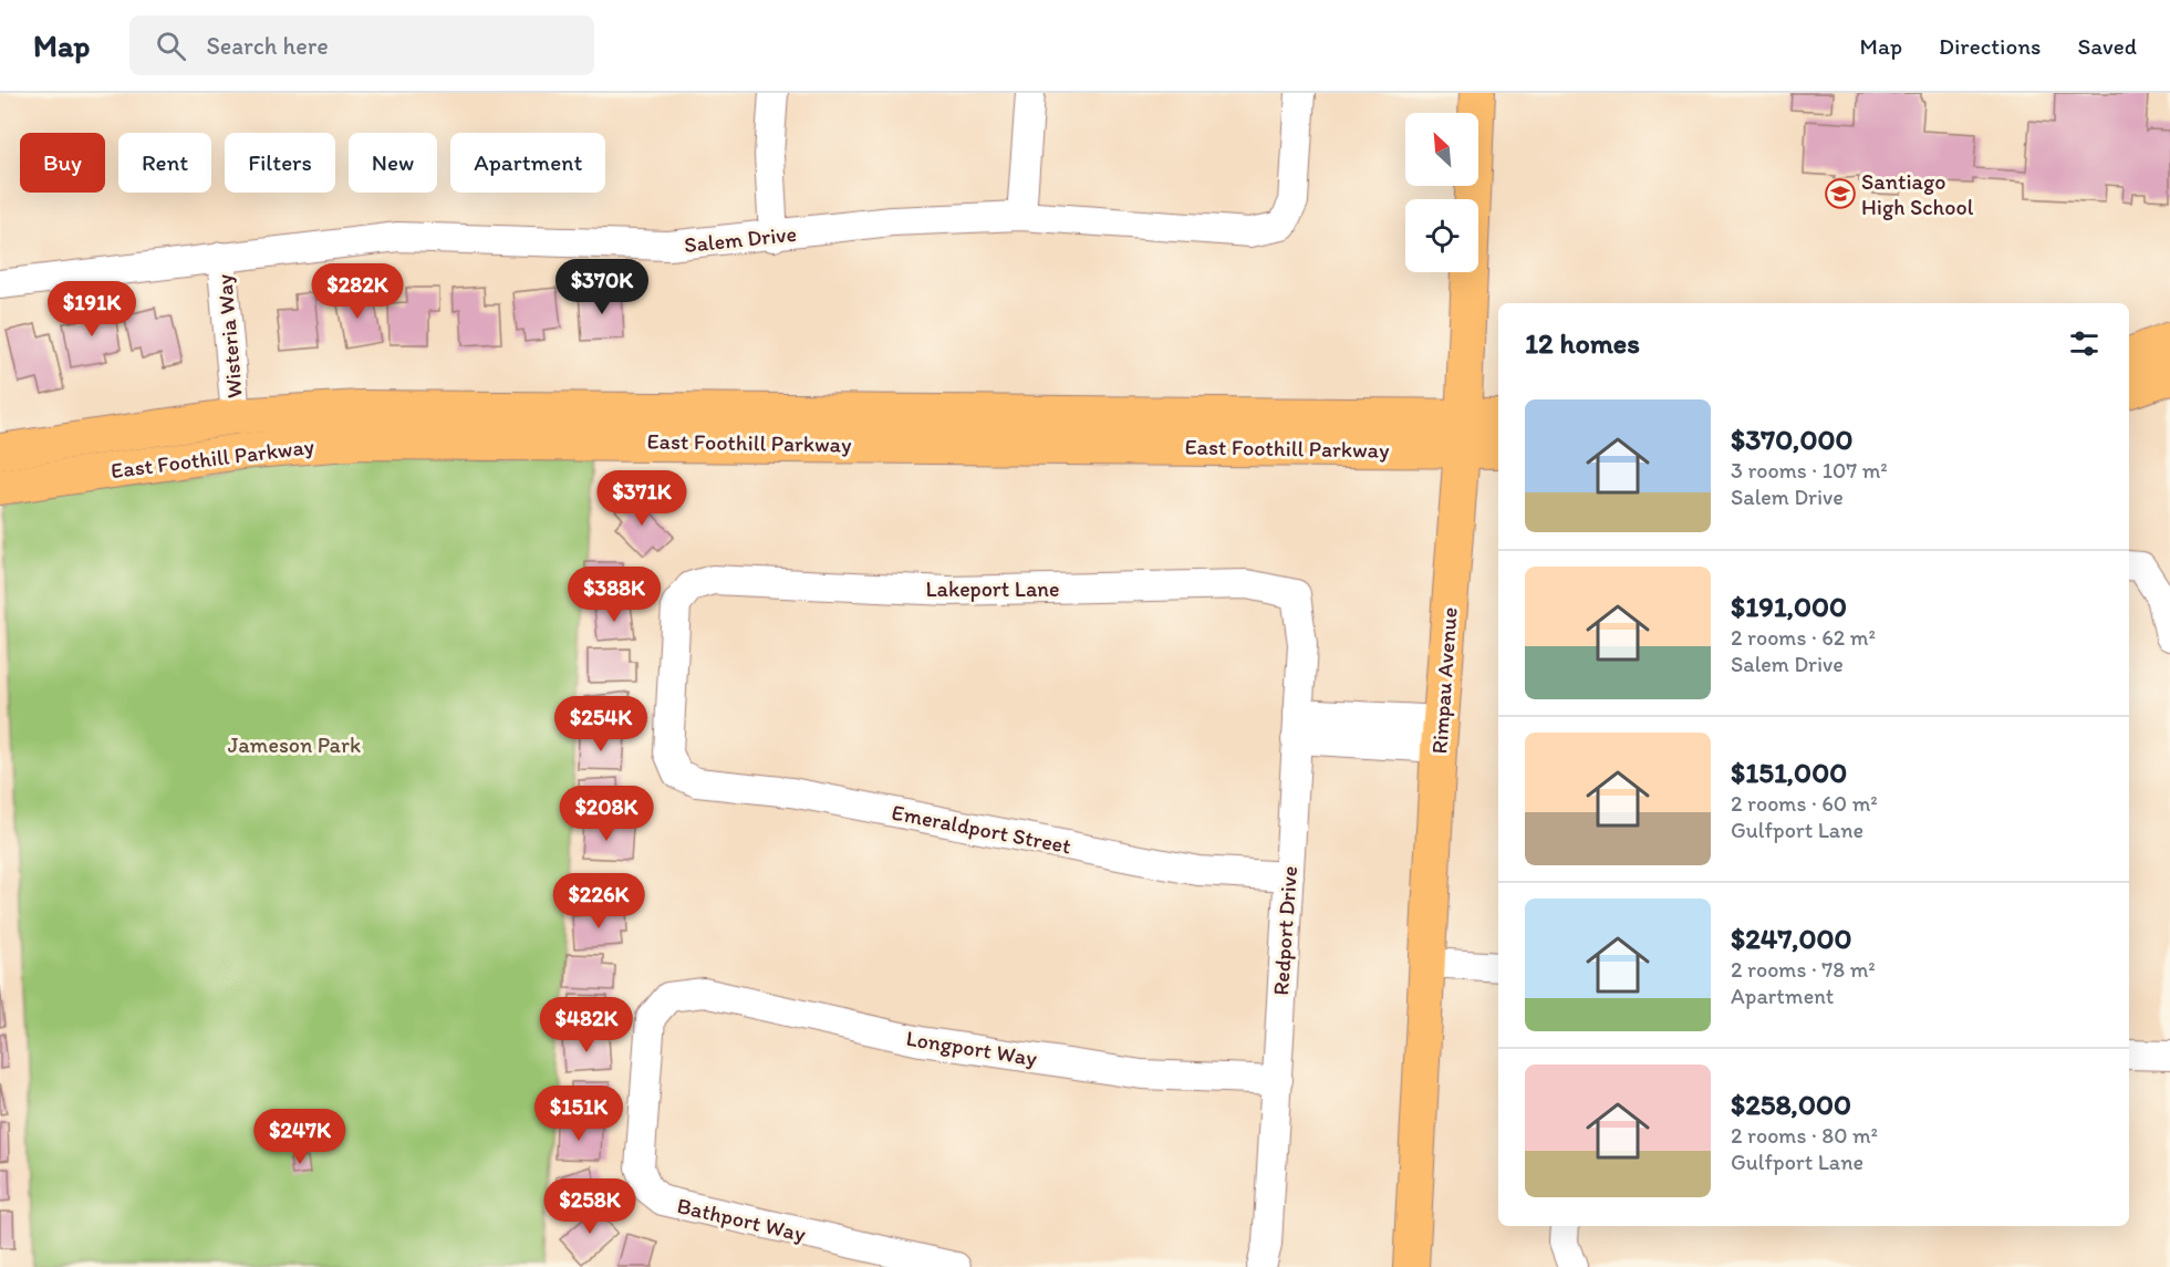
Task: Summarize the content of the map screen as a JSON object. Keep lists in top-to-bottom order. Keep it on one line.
{"streets":{"main road":["East Foothill Parkway","Rimpau Avenue"],"street":["Salem Drive","Wisteria Way","Lakeport Lane","Emeraldport Street","Redport Drive","Longport Way","Bathport Way"]},"crossings":[["Salem Drive","Wisteria Way"],["Wisteria Way","East Foothill Parkway"],["East Foothill Parkway","Rimpau Avenue"],["Lakeport Lane","Emeraldport Street"],["Lakeport Lane","Redport Drive"],["Emeraldport Street","Redport Drive"],["Redport Drive","Longport Way"],["Longport Way","Bathport Way"]],"parks":["Jameson Park"],"places":{"school or university":["Santiago High School"]},"north":"top left","page":{"header":"Map","search":"Search here","nav":["Map","Directions","Saved"],"chip":["Buy","Rent","Filters","New","Apartment"],"price":["$370K","$282K","$191K","$371K","$388K","$254K","$208K","$226K","$482K","$151K","$247K","$258K"],"heading":"12 homes","list":[{"name":"$370,000","note":"3 rooms · 107 m² · Salem Drive"},{"name":"$191,000","note":"2 rooms · 62 m² · Salem Drive"},{"name":"$151,000","note":"2 rooms · 60 m² · Gulfport Lane"},{"name":"$247,000","note":"2 rooms · 78 m² · Apartment"},{"name":"$258,000","note":"2 rooms · 80 m² · Gulfport Lane"}]}}
